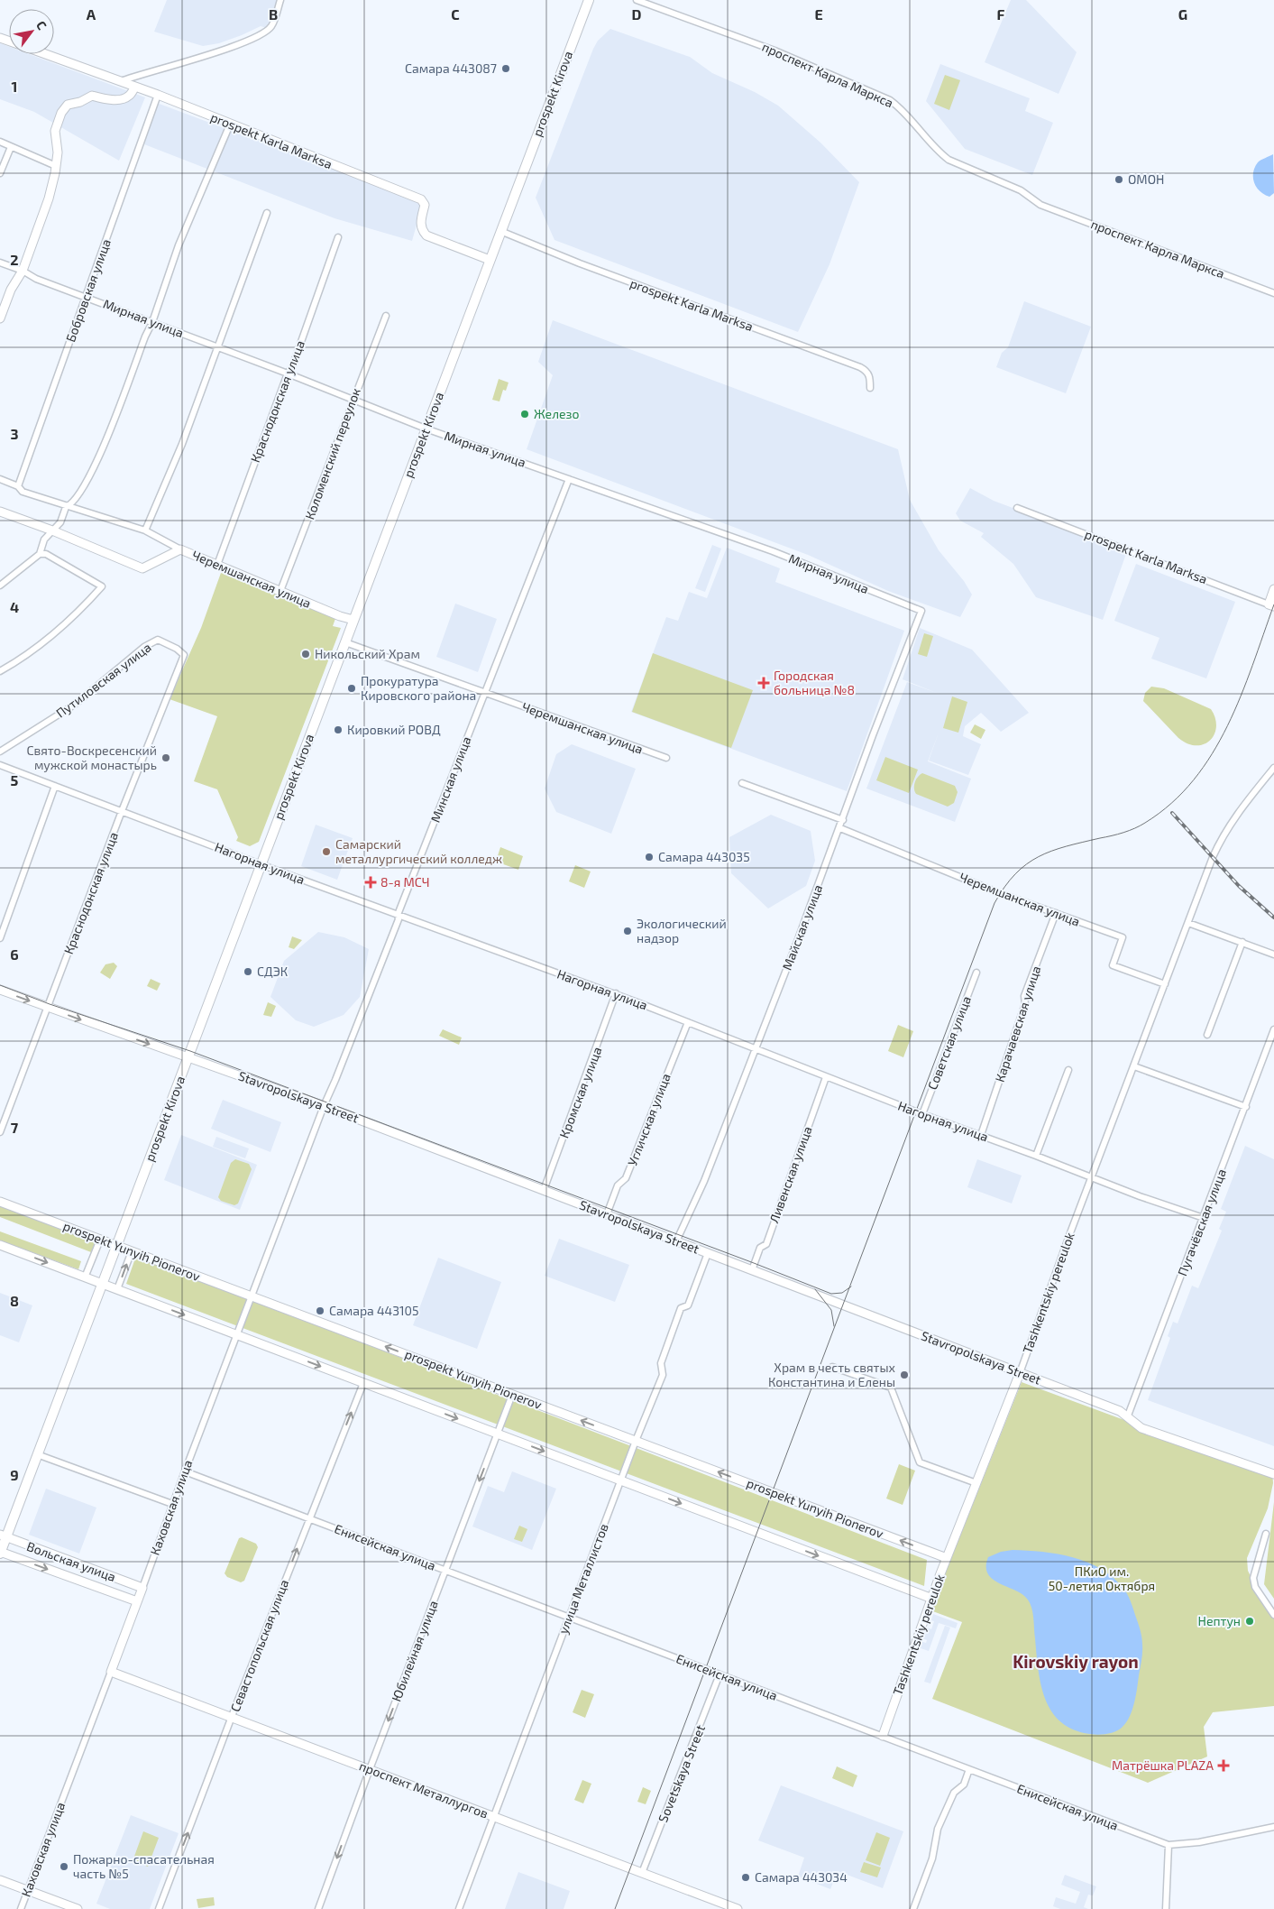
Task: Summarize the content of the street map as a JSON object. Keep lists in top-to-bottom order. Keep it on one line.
{"streets":{"main road":["prospekt Kirova"],"street":["проспект Карла Маркса","prospekt Karla Marksa","Бобровская улица","Мирная улица","Краснодонская улица","Коломенский переулок","Черемшанская улица","Путиловская улица","Минская улица","Нагорная улица","Майская улица","Карачаевская улица","Советская улица","Кромская улица","Stavropolskaya Street","Угличская улица","Ливенская улица","Пугачёвская улица","prospekt Yunyih Pionerov","Tashkentskiy pereulok","Каховская улица","Енисейская улица","Вольская улица","улица Металлистов","Севастопольская улица","Юбилейная улица","Sovetskaya Street","проспект Металлургов"]},"crossings":[["prospekt Kirova","prospekt Karla Marksa"],["prospekt Kirova","Мирная улица"],["prospekt Kirova","Черемшанская улица"],["prospekt Kirova","Нагорная улица"],["prospekt Kirova","Stavropolskaya Street"],["prospekt Kirova","prospekt Yunyih Pionerov"],["prospekt Kirova","Вольская улица"],["prospekt Karla Marksa","Бобровская улица"],["Бобровская улица","Мирная улица"],["Мирная улица","Краснодонская улица"],["Мирная улица","Коломенский переулок"],["Мирная улица","Минская улица"],["Мирная улица","Майская улица"],["Краснодонская улица","Черемшанская улица"],["Краснодонская улица","Путиловская улица"],["Краснодонская улица","Нагорная улица"],["Краснодонская улица","Stavropolskaya Street"],["Коломенский переулок","Черемшанская улица"],["Черемшанская улица","Минская улица"],["Черемшанская улица","Майская улица"],["Черемшанская улица","Карачаевская улица"],["Черемшанская улица","Tashkentskiy pereulok"],["Минская улица","Нагорная улица"],["Минская улица","Stavropolskaya Street"],["Минская улица","Каховская улица"],["Нагорная улица","Майская улица"],["Нагорная улица","Карачаевская улица"],["Нагорная улица","Советская улица"],["Нагорная улица","Кромская улица"],["Нагорная улица","Угличская улица"],["Нагорная улица","Ливенская улица"],["Нагорная улица","Пугачёвская улица"],["Нагорная улица","Tashkentskiy pereulok"],["Майская улица","Stavropolskaya Street"],["Кромская улица","Stavropolskaya Street"],["Stavropolskaya Street","Угличская улица"],["Stavropolskaya Street","Ливенская улица"],["Stavropolskaya Street","Пугачёвская улица"],["Stavropolskaya Street","Tashkentskiy pereulok"],["Stavropolskaya Street","Каховская улица"],["Stavropolskaya Street","улица Металлистов"],["prospekt Yunyih Pionerov","Tashkentskiy pereulok"],["prospekt Yunyih Pionerov","Каховская улица"],["prospekt Yunyih Pionerov","улица Металлистов"],["prospekt Yunyih Pionerov","Юбилейная улица"],["Tashkentskiy pereulok","Енисейская улица"],["Каховская улица","Енисейская улица"],["Каховская улица","Вольская улица"],["Каховская улица","проспект Металлургов"],["Енисейская улица","улица Металлистов"],["Енисейская улица","Севастопольская улица"],["Енисейская улица","Юбилейная улица"],["Енисейская улица","Sovetskaya Street"],["улица Металлистов","проспект Металлургов"],["Севастопольская улица","проспект Металлургов"],["Юбилейная улица","проспект Металлургов"],["Sovetskaya Street","проспект Металлургов"]],"one_way":["Севастопольская улица","Юбилейная улица"],"districts":["Kirovskiy rayon"],"parks":["ПКиО им. 50-летия Октября"],"places":{"other":["Самара 443087","ОМОН","Железо","Никольский Храм","Прокуратура Кировского района","Кировкий РОВД","Свято-Воскресенский мужской монастырь","Самарский металлургический колледж","Самара 443035","Экологический надзор","СДЭК","Самара 443105","Храм в честь святых Константина и Елены","Нептун","Пожарно-спасательная часть №5","Самара 443034"],"health":["Городская больница №8","8-я МСЧ","Матрёшка PLAZA"]},"north":"top right","grid":{"columns":["A","B","C","D","E","F","G"],"rows":["1","2","3","4","5","6","7","8","9"]}}
